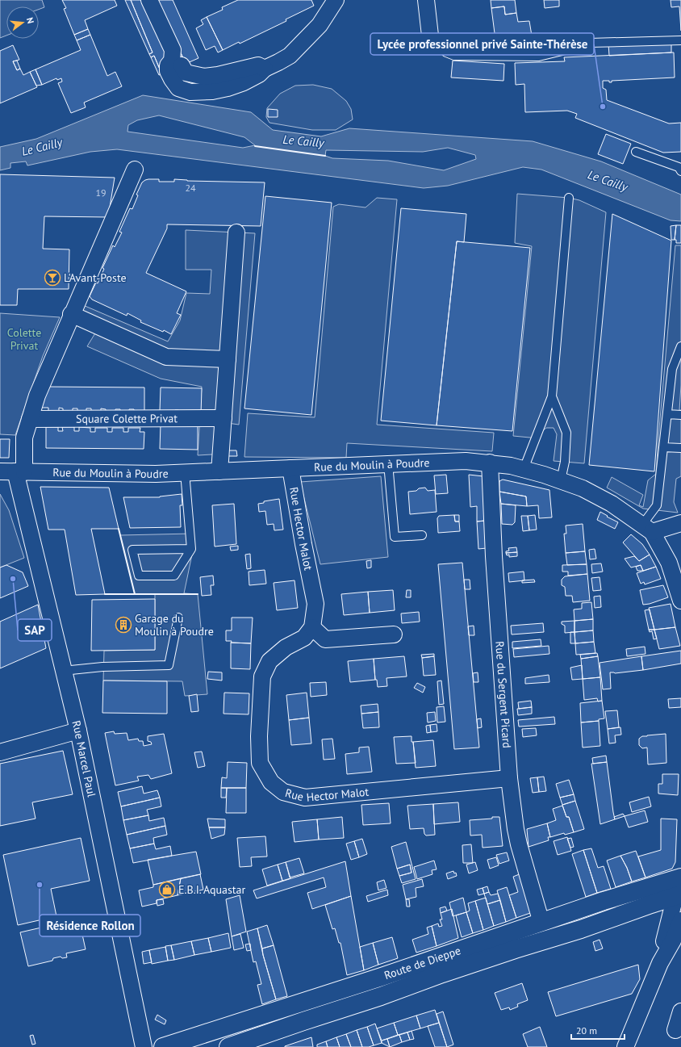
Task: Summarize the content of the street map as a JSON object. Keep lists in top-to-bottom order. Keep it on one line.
{"streets":{"main road":["Route de Dieppe"],"street":["Square Colette Privat","Rue du Moulin à Poudre","Rue Hector Malot","Rue du Sergent Picard","Rue Marcel Paul"]},"crossings":[["Rue du Moulin à Poudre","Rue Hector Malot"],["Rue du Moulin à Poudre","Rue du Sergent Picard"],["Rue du Moulin à Poudre","Rue Marcel Paul"],["Rue Hector Malot","Rue du Sergent Picard"],["Rue du Sergent Picard","Route de Dieppe"]],"water":["Le Cailly"],"parks":["Colette Privat"],"places":{"other":["Lycée professionnel privé Sainte-Thérèse","SAP","Résidence Rollon"],"bar":["L'Avant-Poste"],"building":["Garage du Moulin à Poudre"],"shop":["E.B.I. Aquastar"]},"house_numbers":["24","19"],"scale_bar":"20 m","north":"right"}
